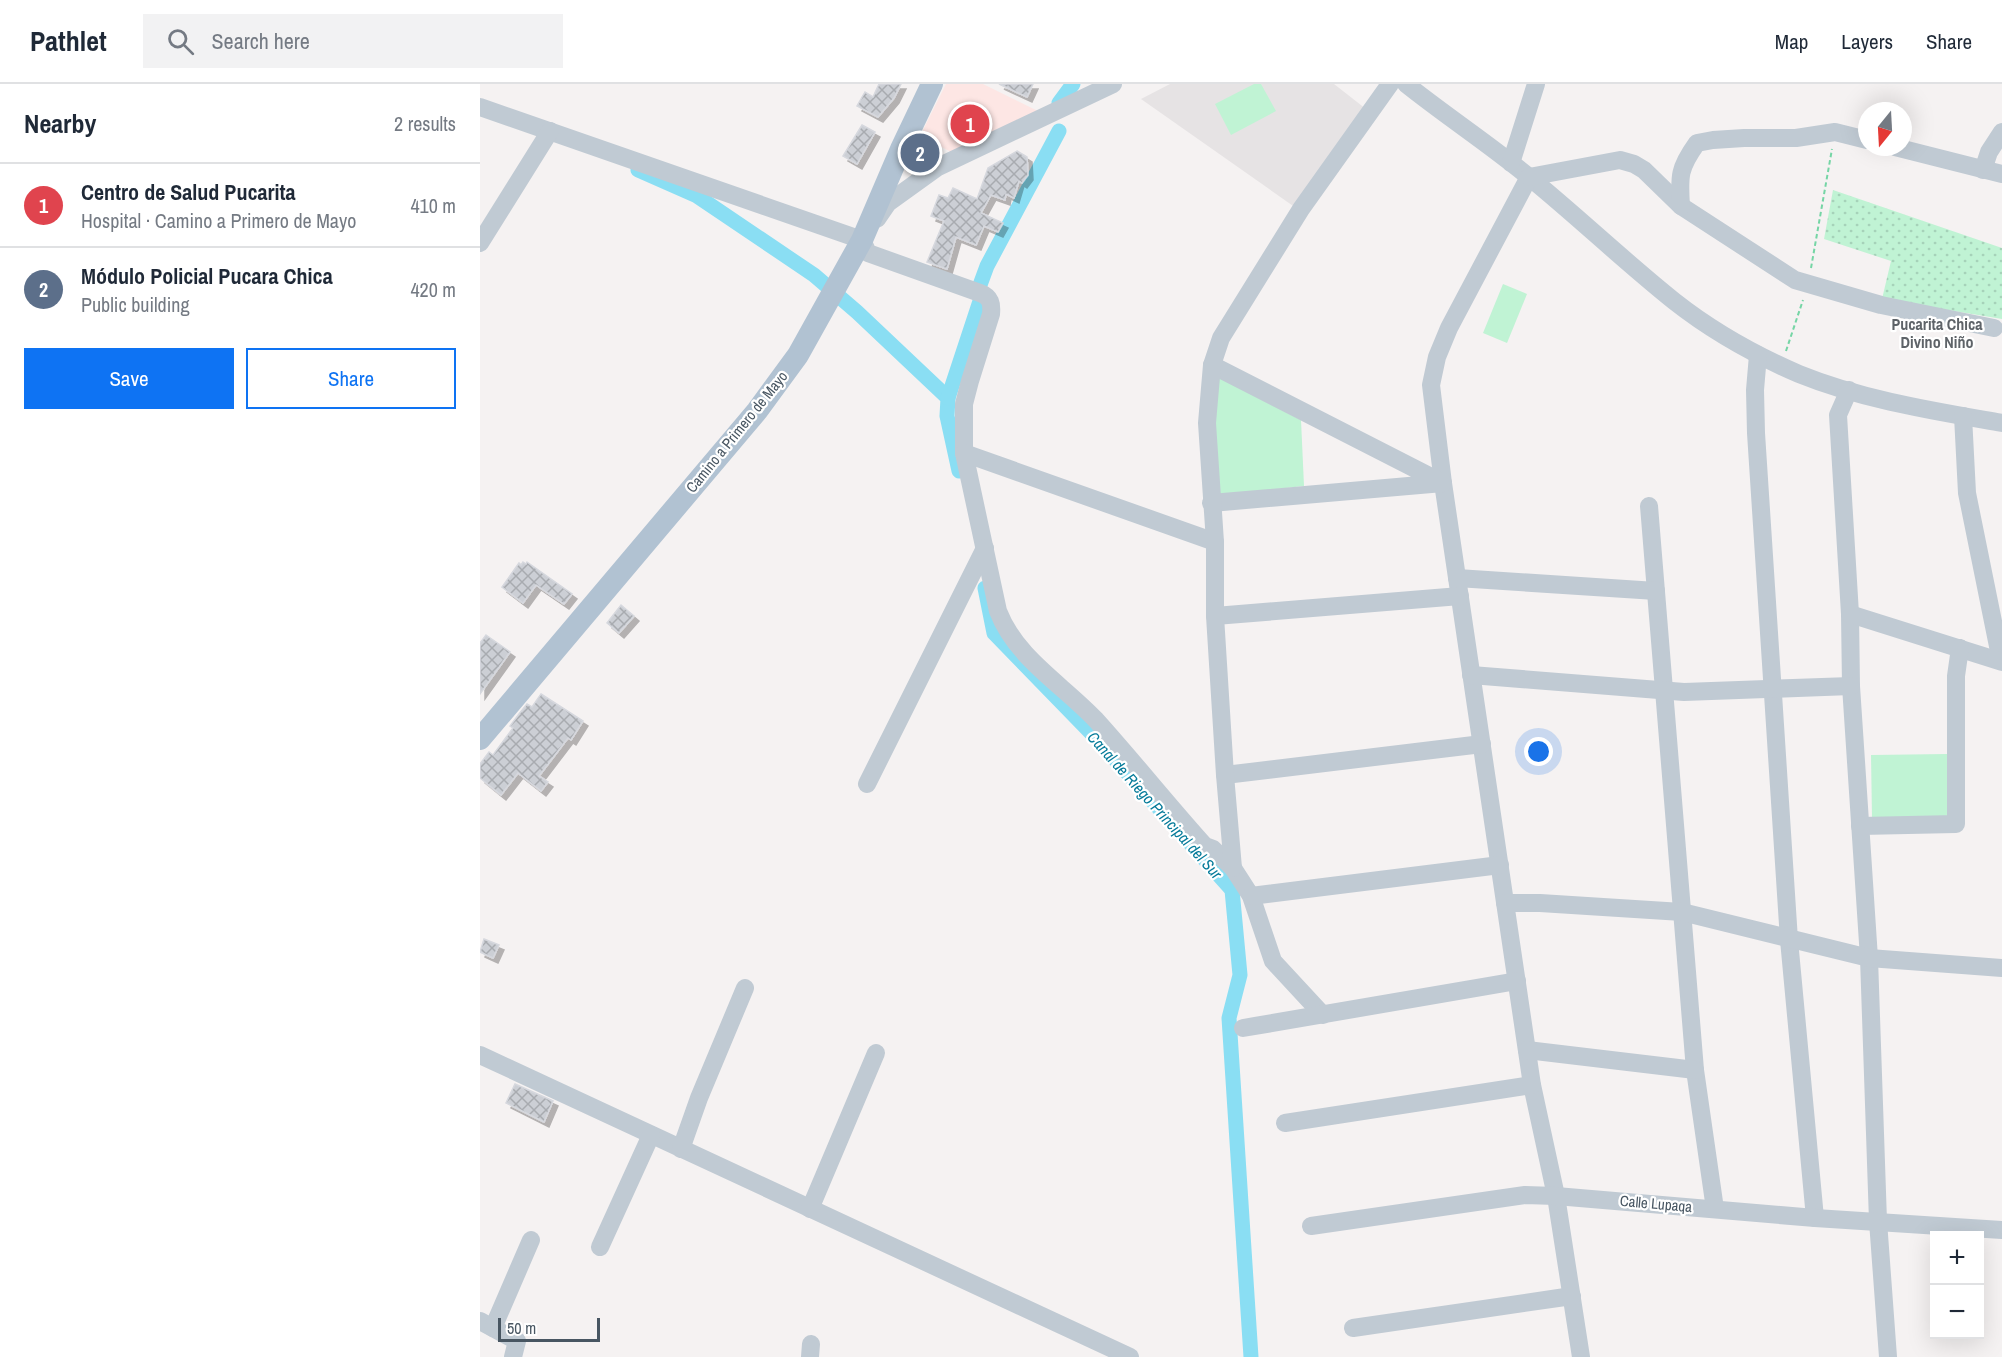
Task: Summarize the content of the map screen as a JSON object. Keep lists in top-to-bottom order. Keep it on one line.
{"streets":{"main road":["Camino a Primero de Mayo"],"street":["Calle Lupaqa"]},"districts":["Pucarita Chica Divino Niño"],"water":["Canal de Riego Principal del Sur"],"scale_bar":"50 m","north":"bottom","page":{"header":"Pathlet","search":"Search here","nav":["Map","Layers","Share"],"heading":["Nearby","2 results"],"pins":["1","2"],"list":[{"mark":"1","name":"Centro de Salud Pucarita","note":"Hospital · Camino a Primero de Mayo","value":"410 m"},{"mark":"2","name":"Módulo Policial Pucara Chica","note":"Public building","value":"420 m"}],"buttons":["Save","Share"],"map_buttons":["+","−"],"scale":"50 m"}}
